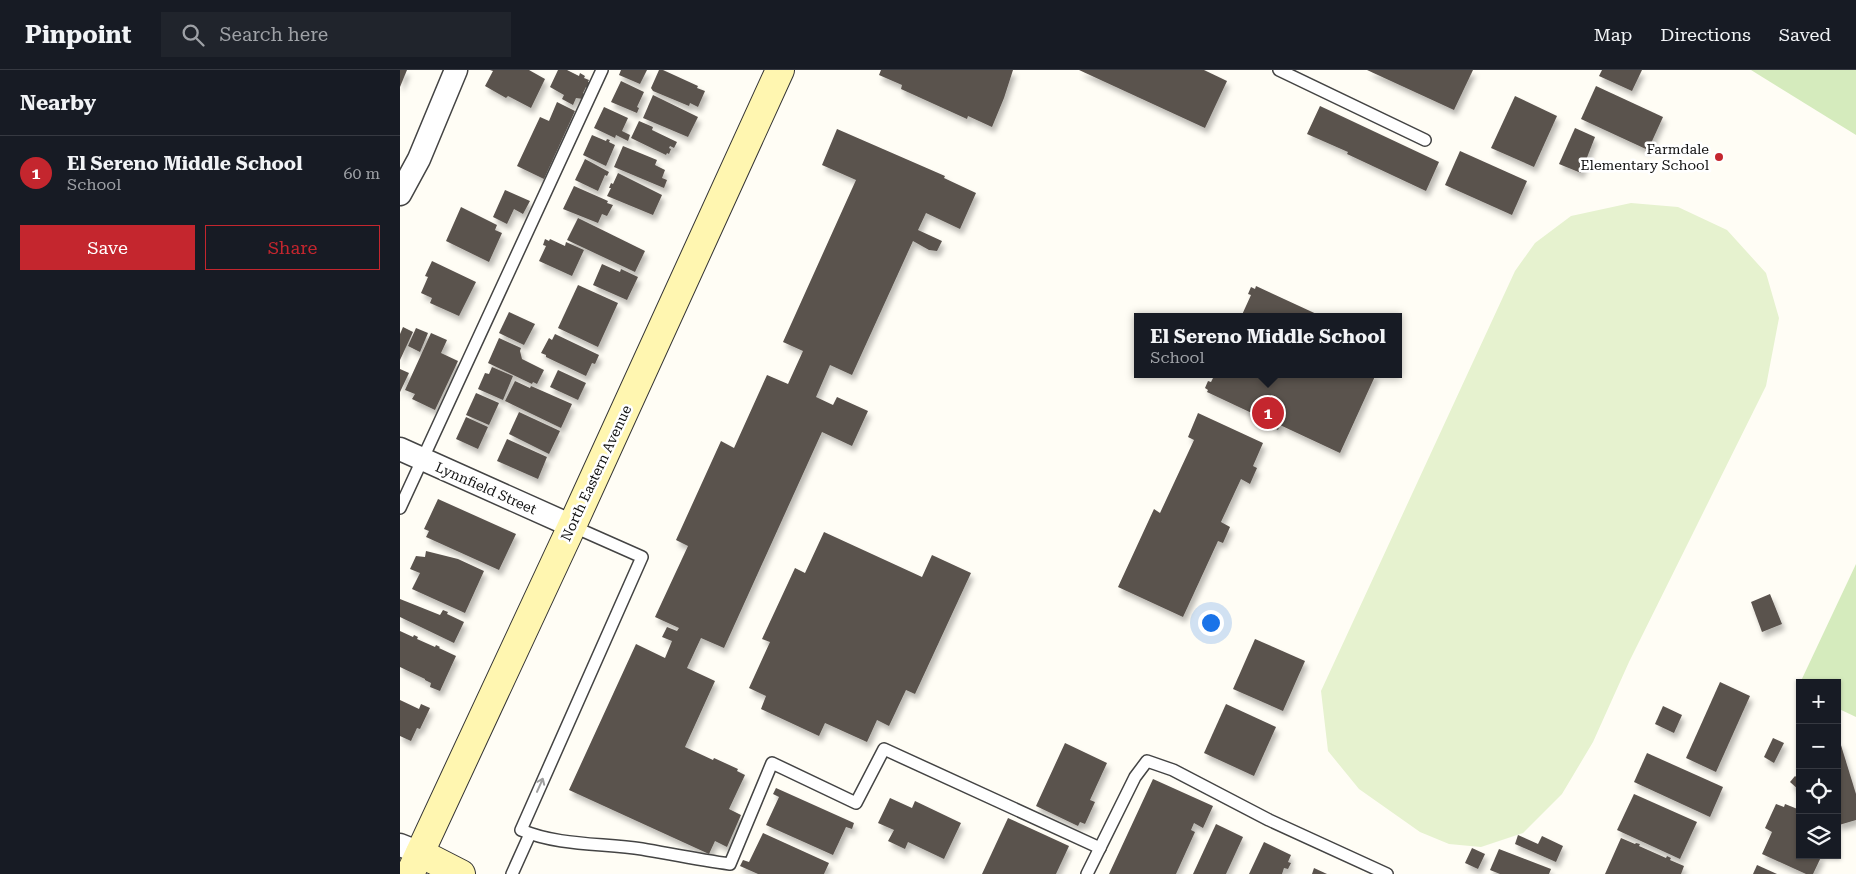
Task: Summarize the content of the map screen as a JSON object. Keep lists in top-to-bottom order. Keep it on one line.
{"streets":{"main road":["North Eastern Avenue"],"street":["Lynnfield Street"]},"crossings":[["North Eastern Avenue","Lynnfield Street"]],"places":["Farmdale Elementary School"],"page":{"header":"Pinpoint","search":"Search here","nav":["Map","Directions","Saved"],"heading":"Nearby","list":[{"mark":"1","name":"El Sereno Middle School","note":"School","value":"60 m"}],"buttons":["Save","Share"],"popup":["El Sereno Middle School","School"],"pins":"1","map_buttons":["+","−"]}}
